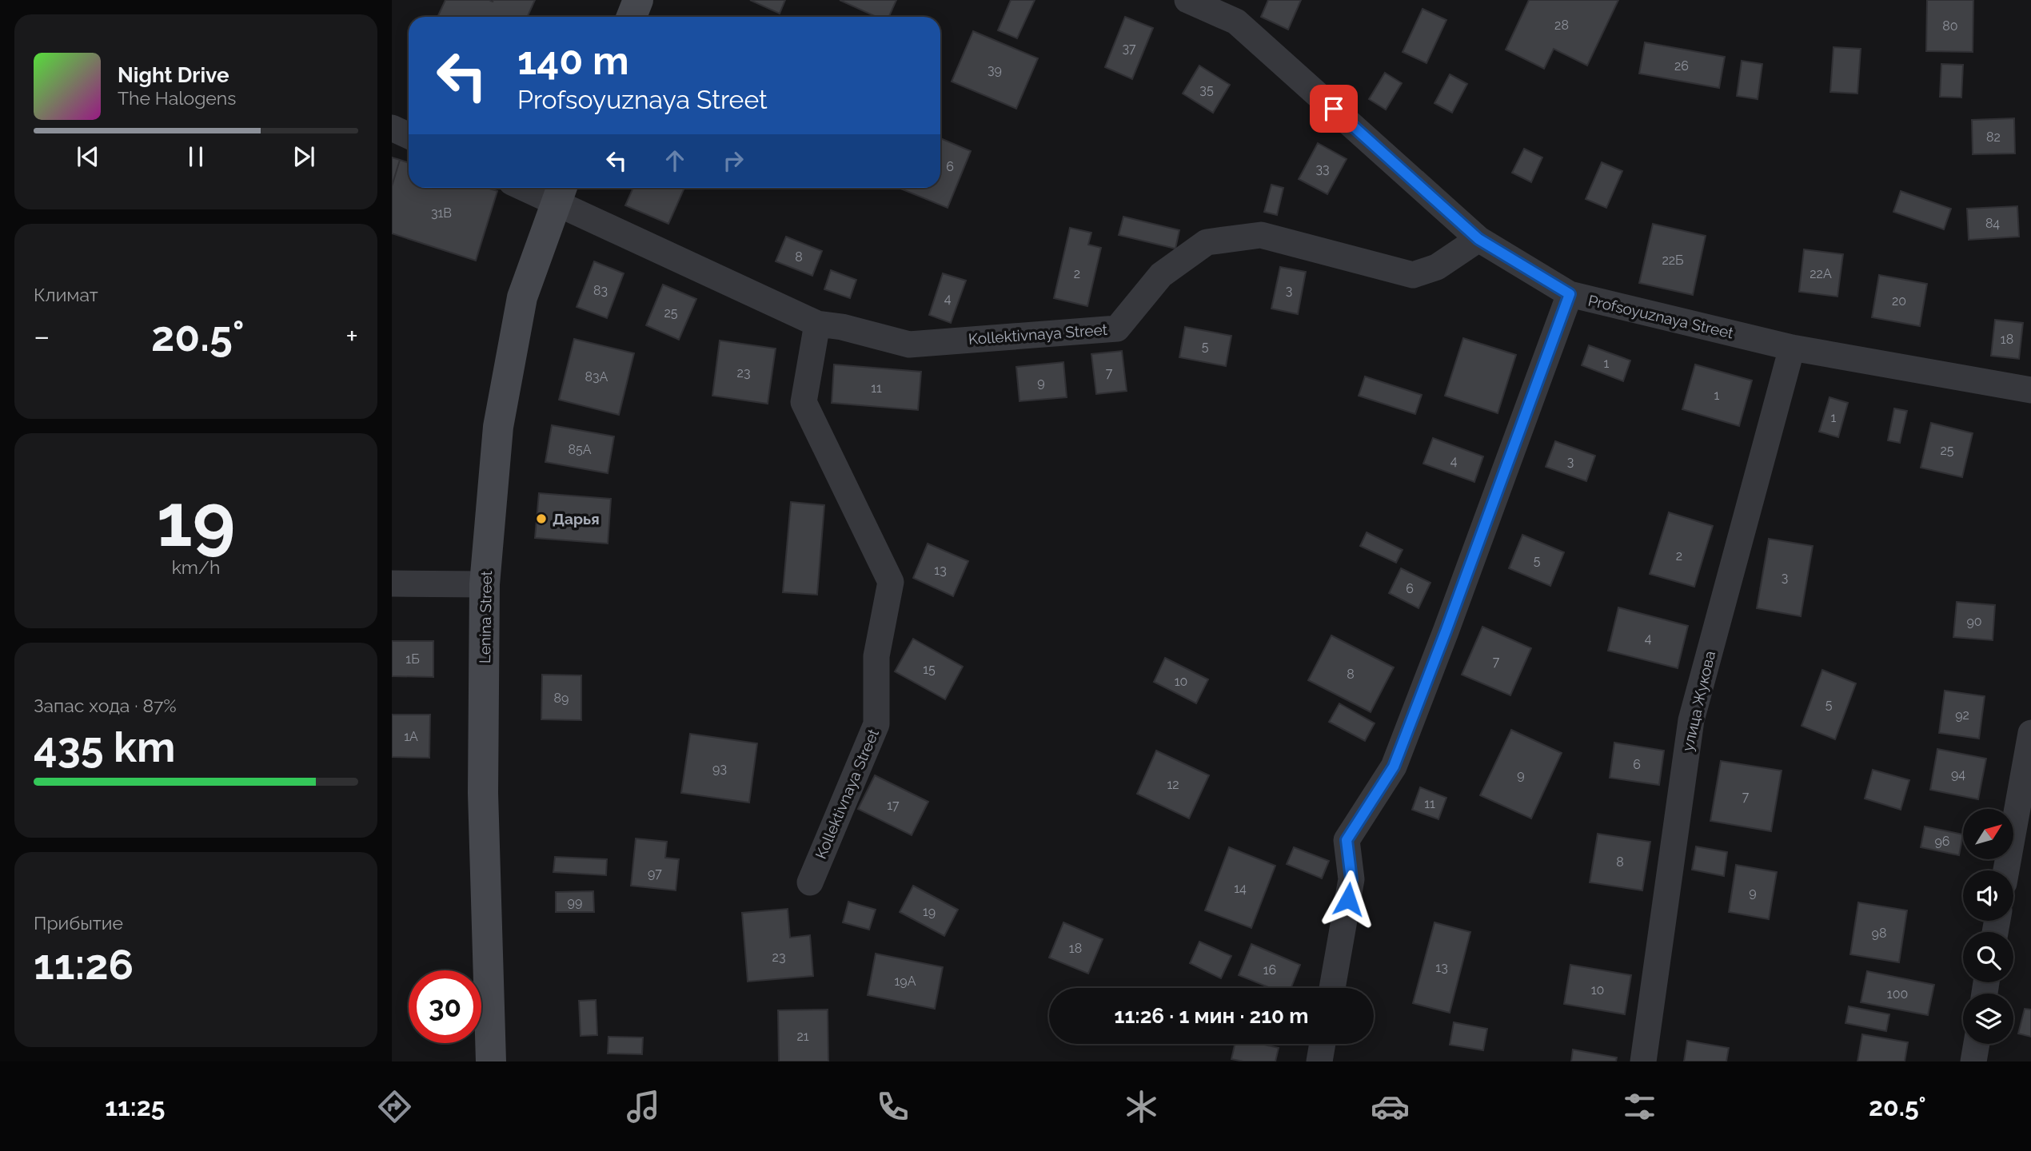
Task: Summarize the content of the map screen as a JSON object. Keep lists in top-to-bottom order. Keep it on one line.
{"streets":{"main road":["Lenina Street"],"street":["Profsoyuznaya Street","Kollektivnaya Street","улица Жукова"]},"crossings":[["Profsoyuznaya Street","Kollektivnaya Street"],["Profsoyuznaya Street","улица Жукова"],["Kollektivnaya Street","Lenina Street"]],"places":["Дарья"],"house_numbers":["28","80","37","26","39","35","82","6","33","31В","84","8","22Б","2","22А","83","3","4","20","25","18","5","1","23","7","83А","9","11","1","1","85А","25","4","3","2","5","13","3","6","90","4","1Б","7","15","8","10","89","5","92","1А","6","93","94","9","12","7","11","17","96","8","97","14","9","99","19","98","18","23","13","16","19А","10","100","21"],"north":"top right","page":{"turn":["140 m","Profsoyuznaya Street"],"song":["Night Drive","The Halogens"],"tile":["Климат",["19","km/h"],["Запас хода · 87%","435 km"],["Прибытие","11:26"]],"heat":["−","20.5°","+"],"limit":"30","trip":"11:26 · 1 мин · 210 m","tabs":["11:25","20.5°"]}}
